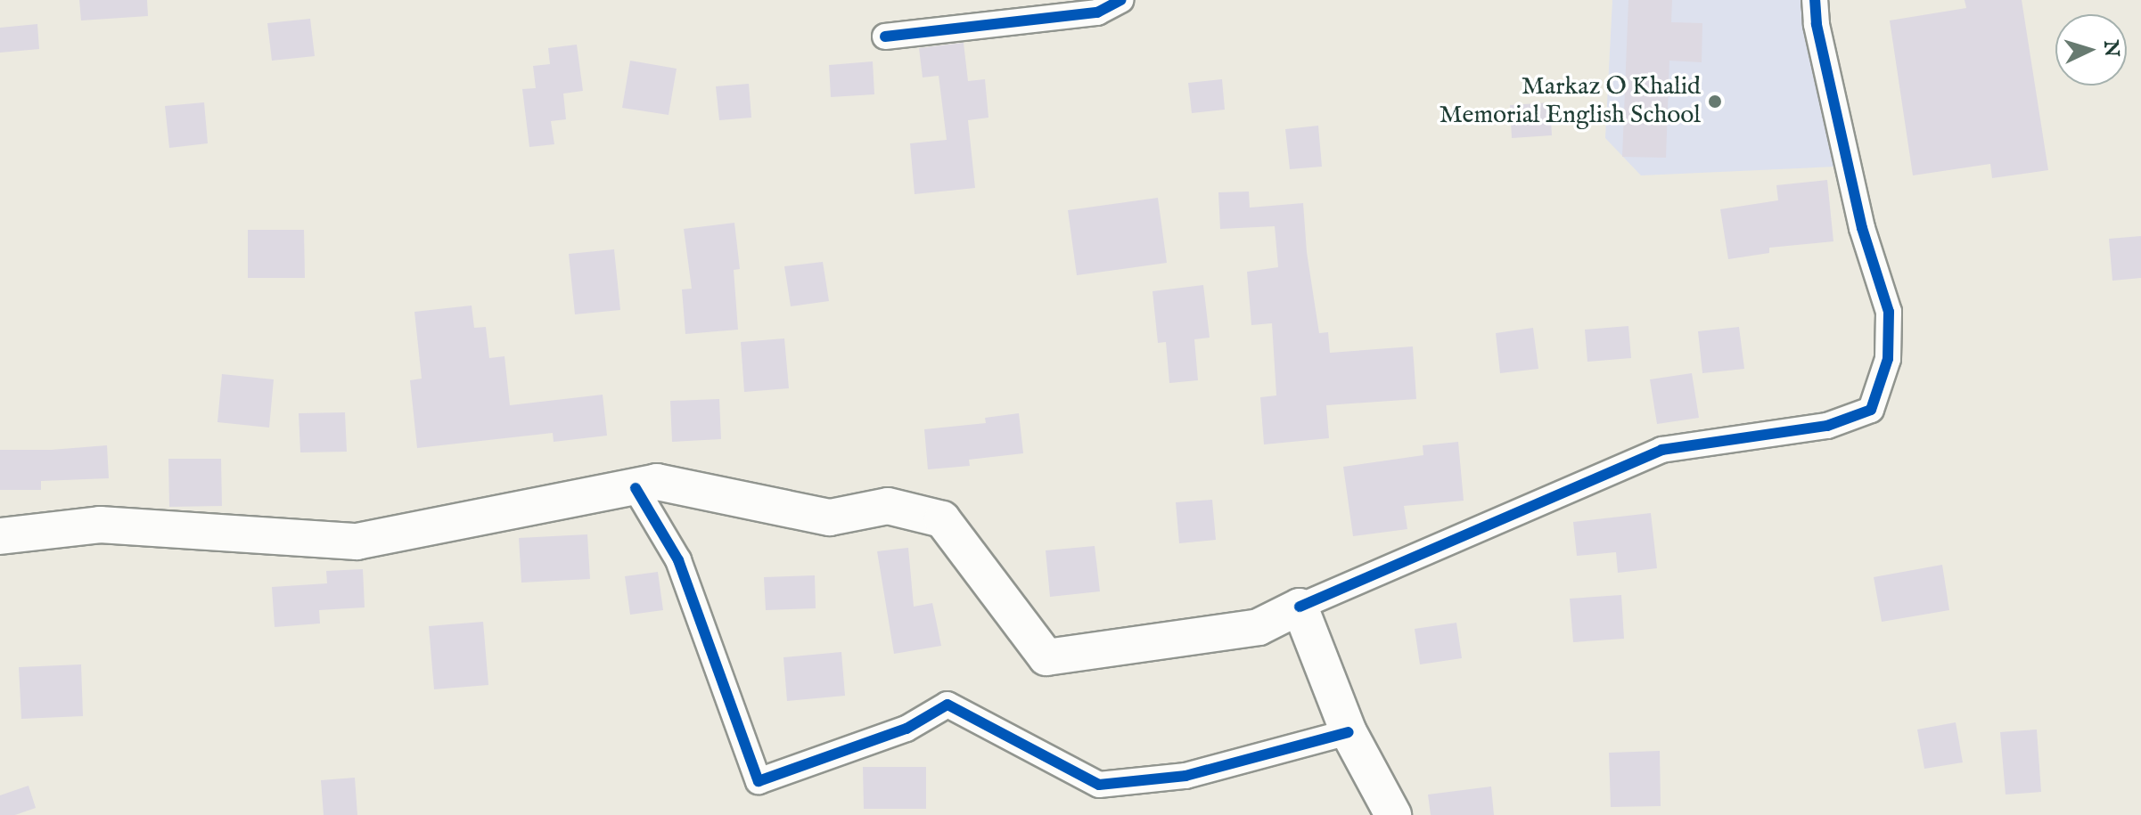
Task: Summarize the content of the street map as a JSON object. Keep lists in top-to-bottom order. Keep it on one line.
{"places":["Markaz O Khalid Memorial English School"],"north":"right"}
